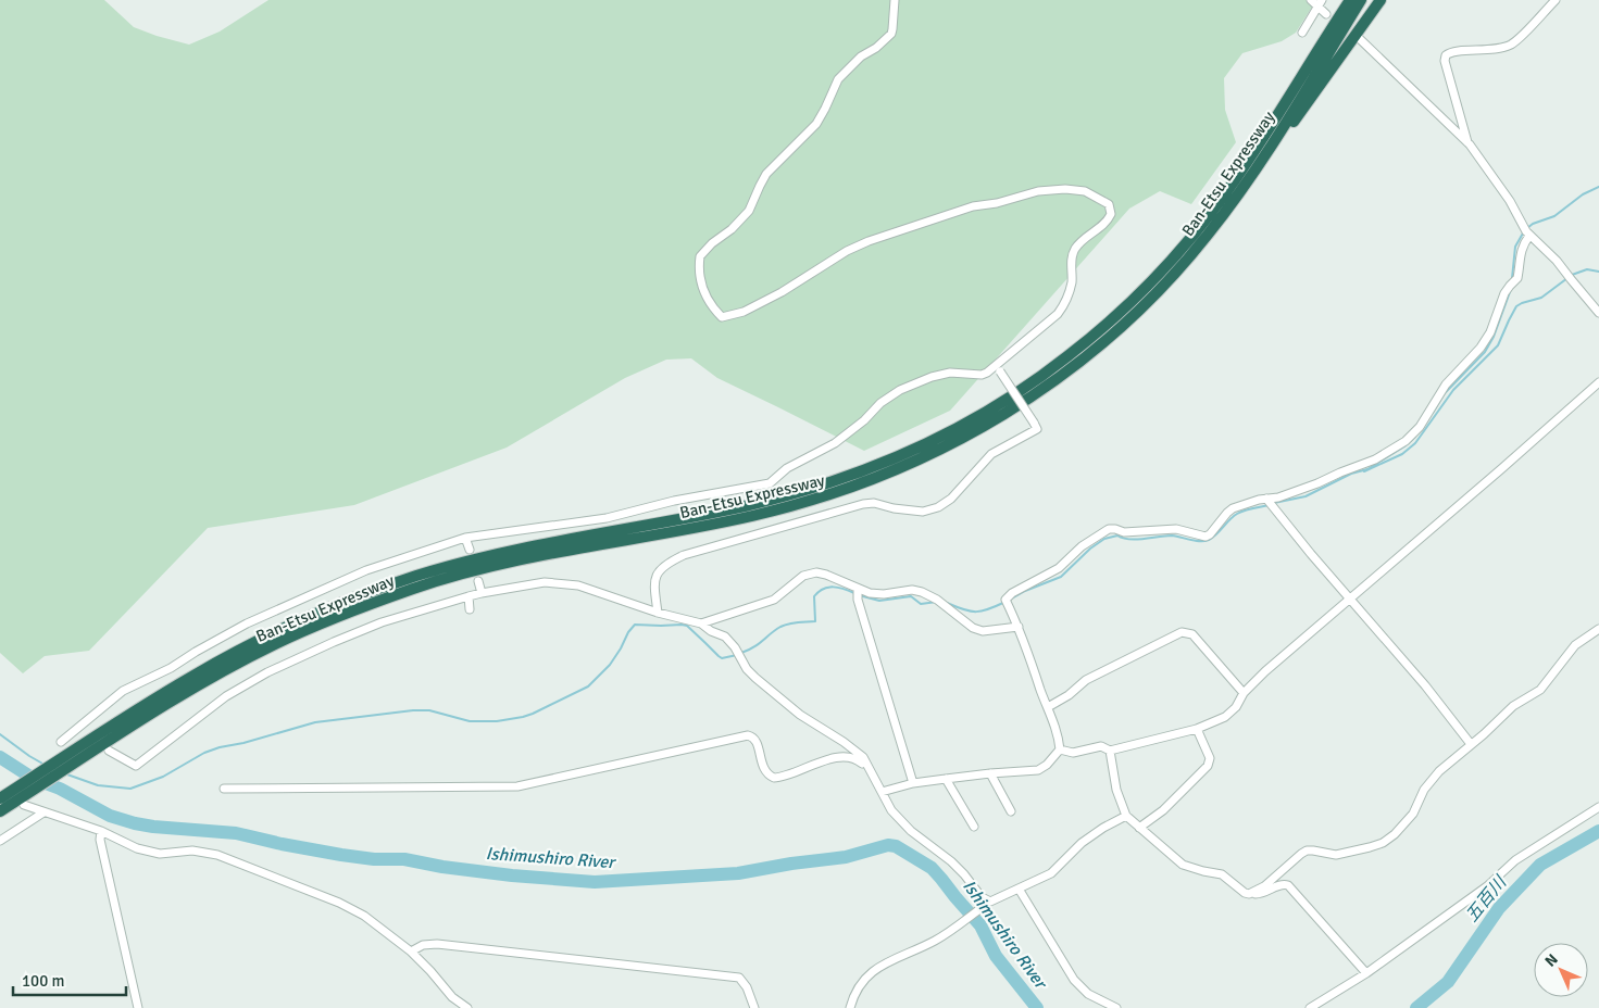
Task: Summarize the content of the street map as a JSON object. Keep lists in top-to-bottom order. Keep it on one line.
{"streets":{"highway":["Ban-Etsu Expressway"]},"water":["Ishimushiro River","五百川"],"scale_bar":"100 m","north":"top left"}
